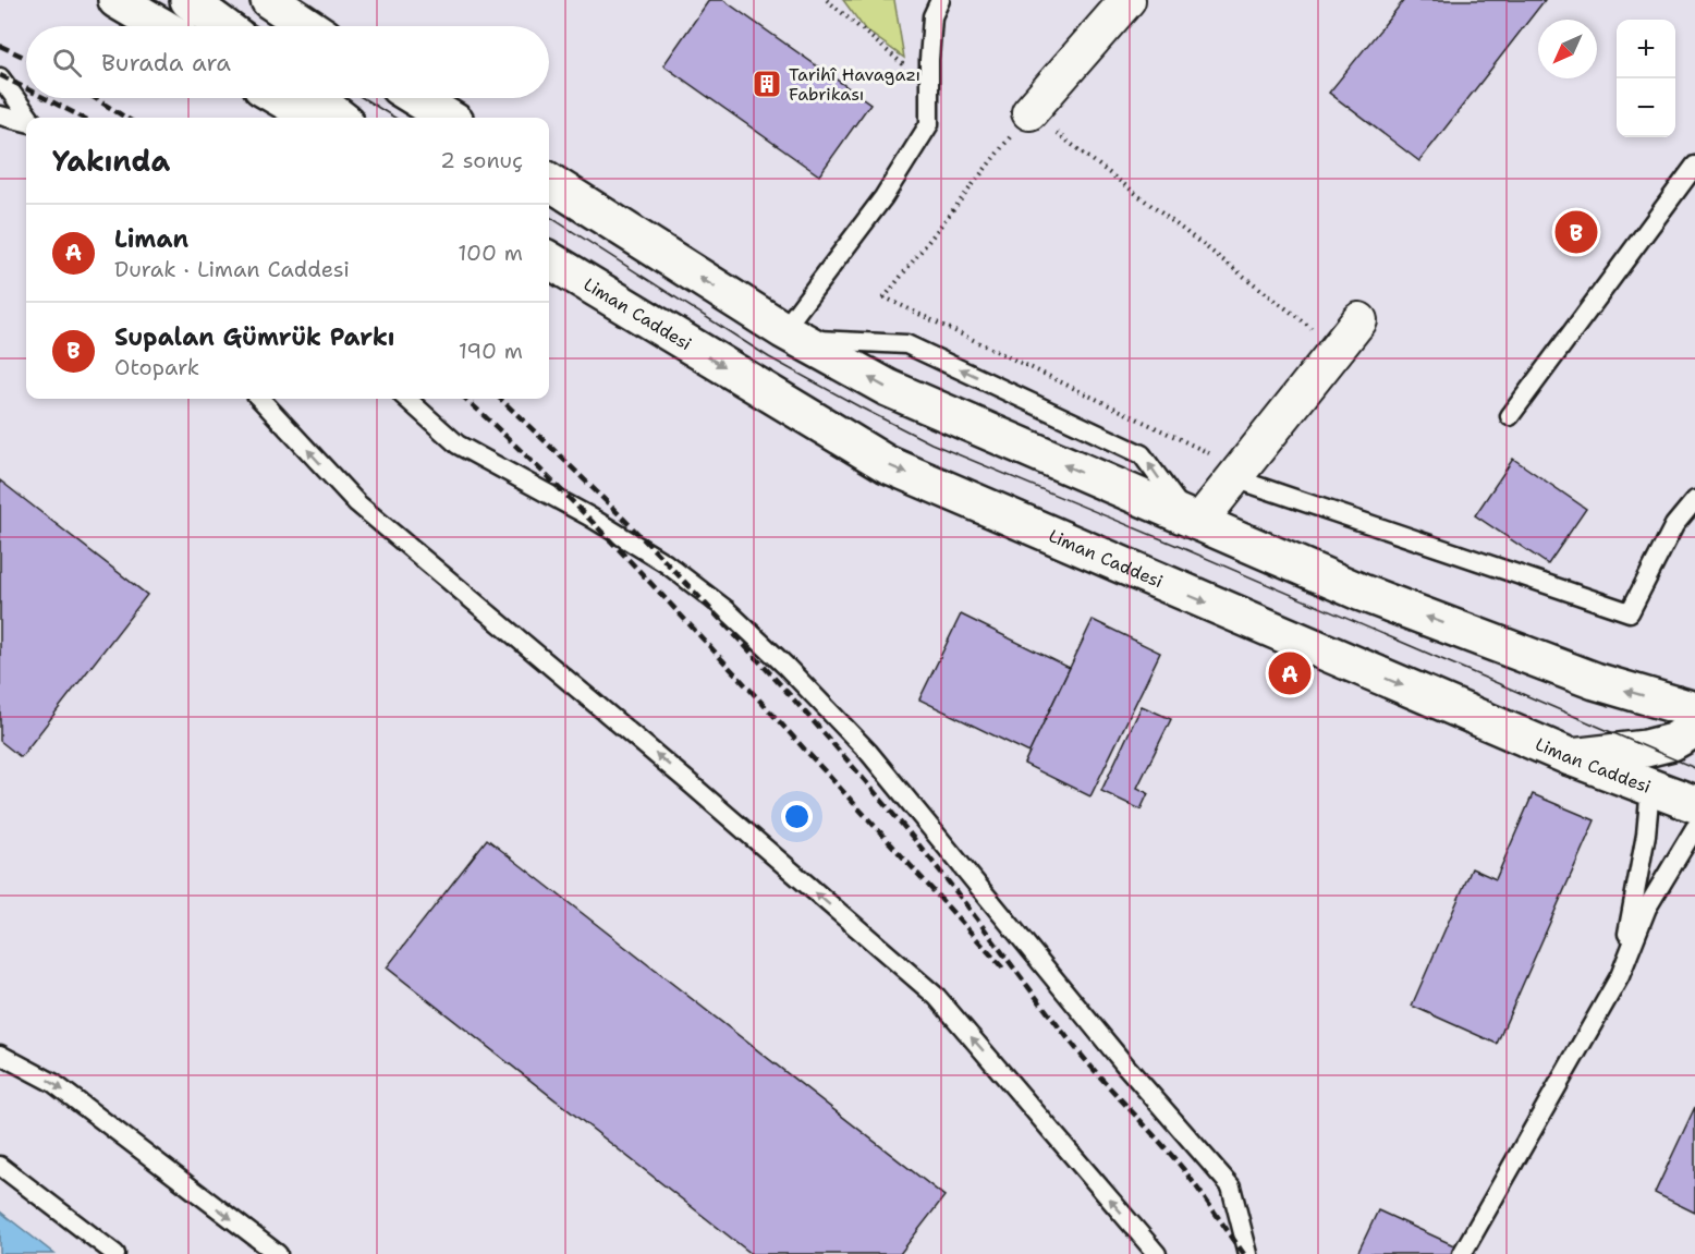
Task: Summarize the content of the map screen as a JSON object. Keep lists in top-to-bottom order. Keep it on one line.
{"streets":{"main road":["Liman Caddesi"]},"places":{"building":["Tarihî Havagazı Fabrikası"]},"north":"bottom left","page":{"map_buttons":["+","−"],"search":"Burada ara","heading":["Yakında","2 sonuç"],"list":[{"mark":"A","name":"Liman","note":"Durak · Liman Caddesi","value":"100 m"},{"mark":"B","name":"Supalan Gümrük Parkı","note":"Otopark","value":"190 m"}],"pins":["B","A"]}}
